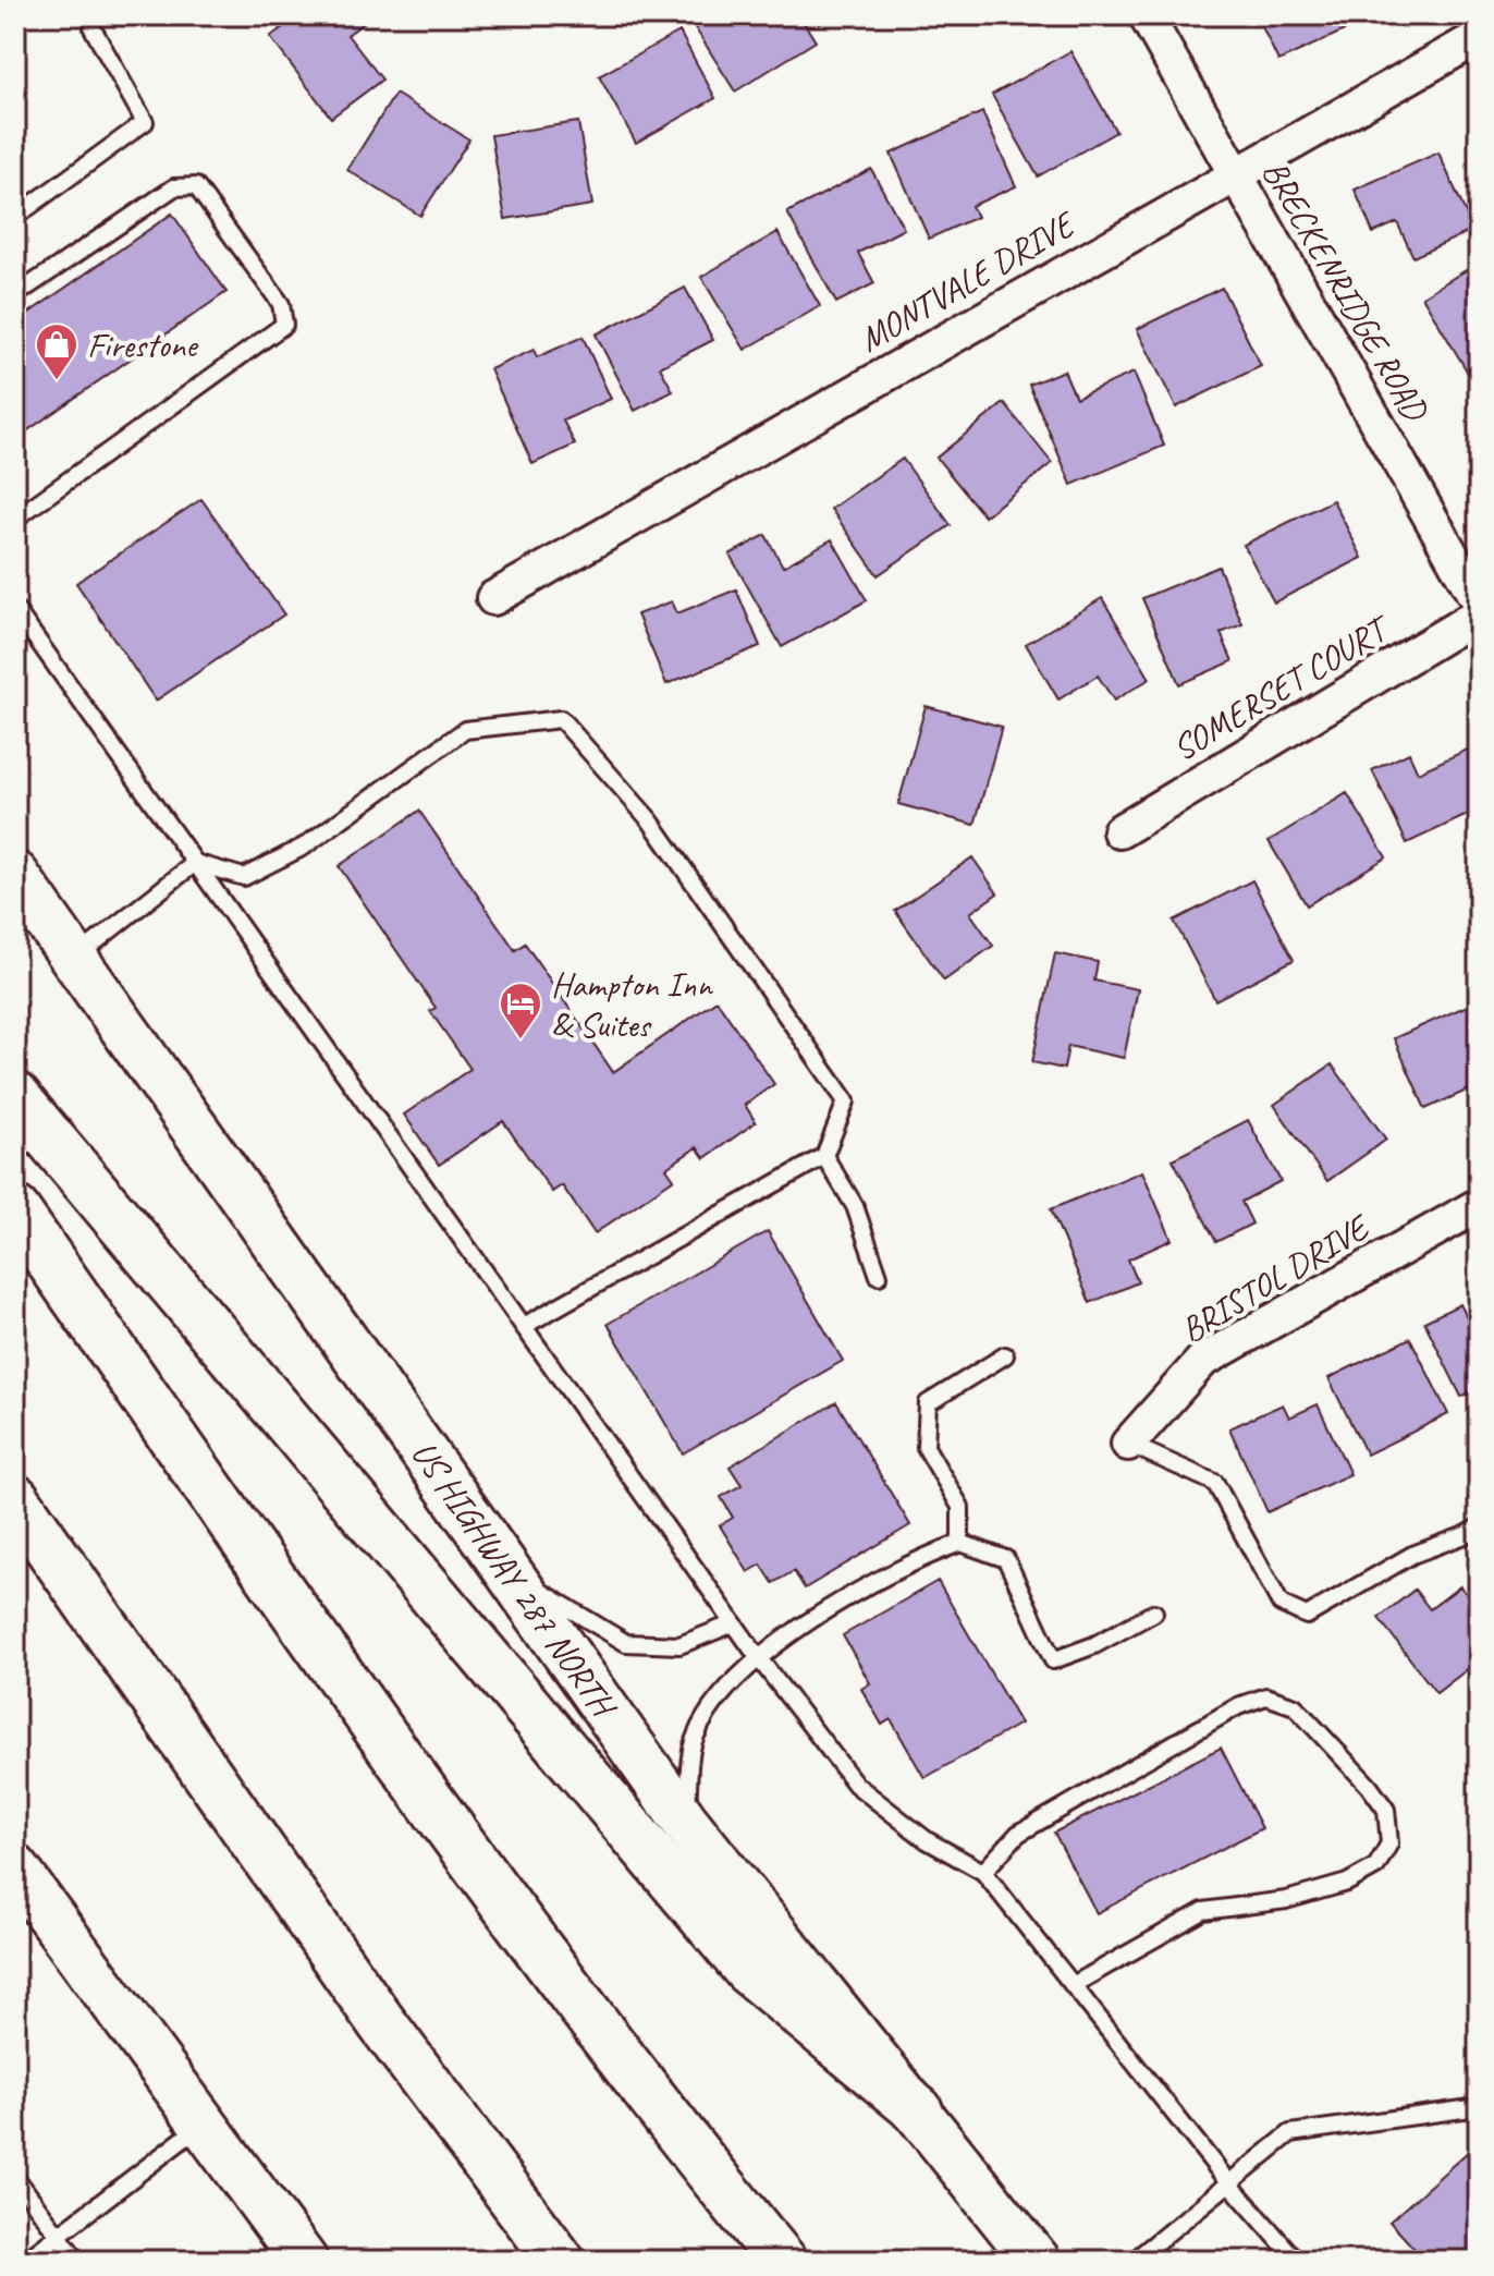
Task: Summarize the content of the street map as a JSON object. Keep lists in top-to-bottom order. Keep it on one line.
{"streets":{"main road":["US HIGHWAY 287 NORTH"],"street":["MONTVALE DRIVE","BRECKENRIDGE ROAD","SOMERSET COURT","BRISTOL DRIVE"]},"crossings":[["MONTVALE DRIVE","BRECKENRIDGE ROAD"]],"places":{"shop":["Firestone"],"hotel":["Hampton Inn & Suites"]}}
